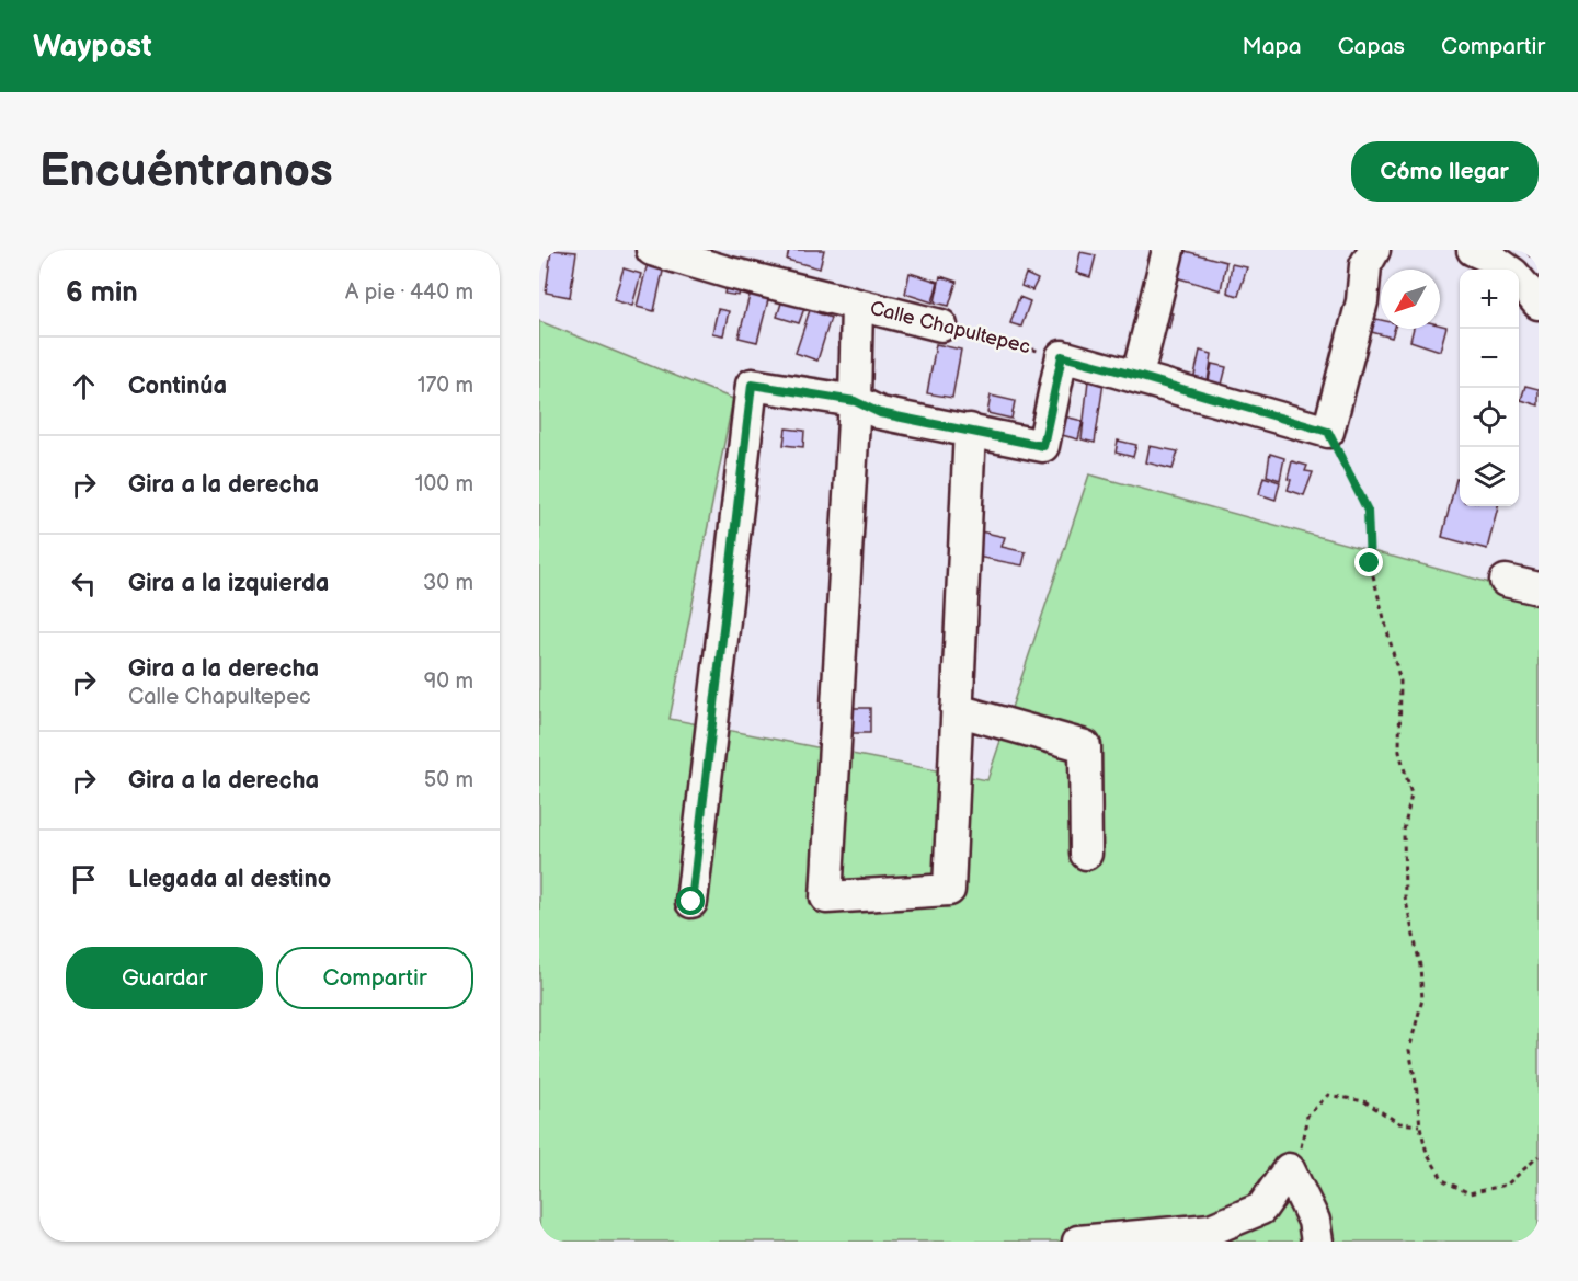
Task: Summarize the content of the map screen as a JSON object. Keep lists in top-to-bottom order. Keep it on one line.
{"streets":{"street":["Calle Chapultepec"]},"north":"bottom left","page":{"header":"Waypost","nav":["Mapa","Capas","Compartir"],"buttons":["Cómo llegar",["Guardar","Compartir"]],"title":"Encuéntranos","heading":["6 min","A pie · 440 m"],"map_buttons":["+","−"],"list":[["Continúa","170 m"],["Gira a la derecha","100 m"],["Gira a la izquierda","30 m"],["Gira a la derecha","Calle Chapultepec","90 m"],["Gira a la derecha","50 m"],"Llegada al destino"]}}
